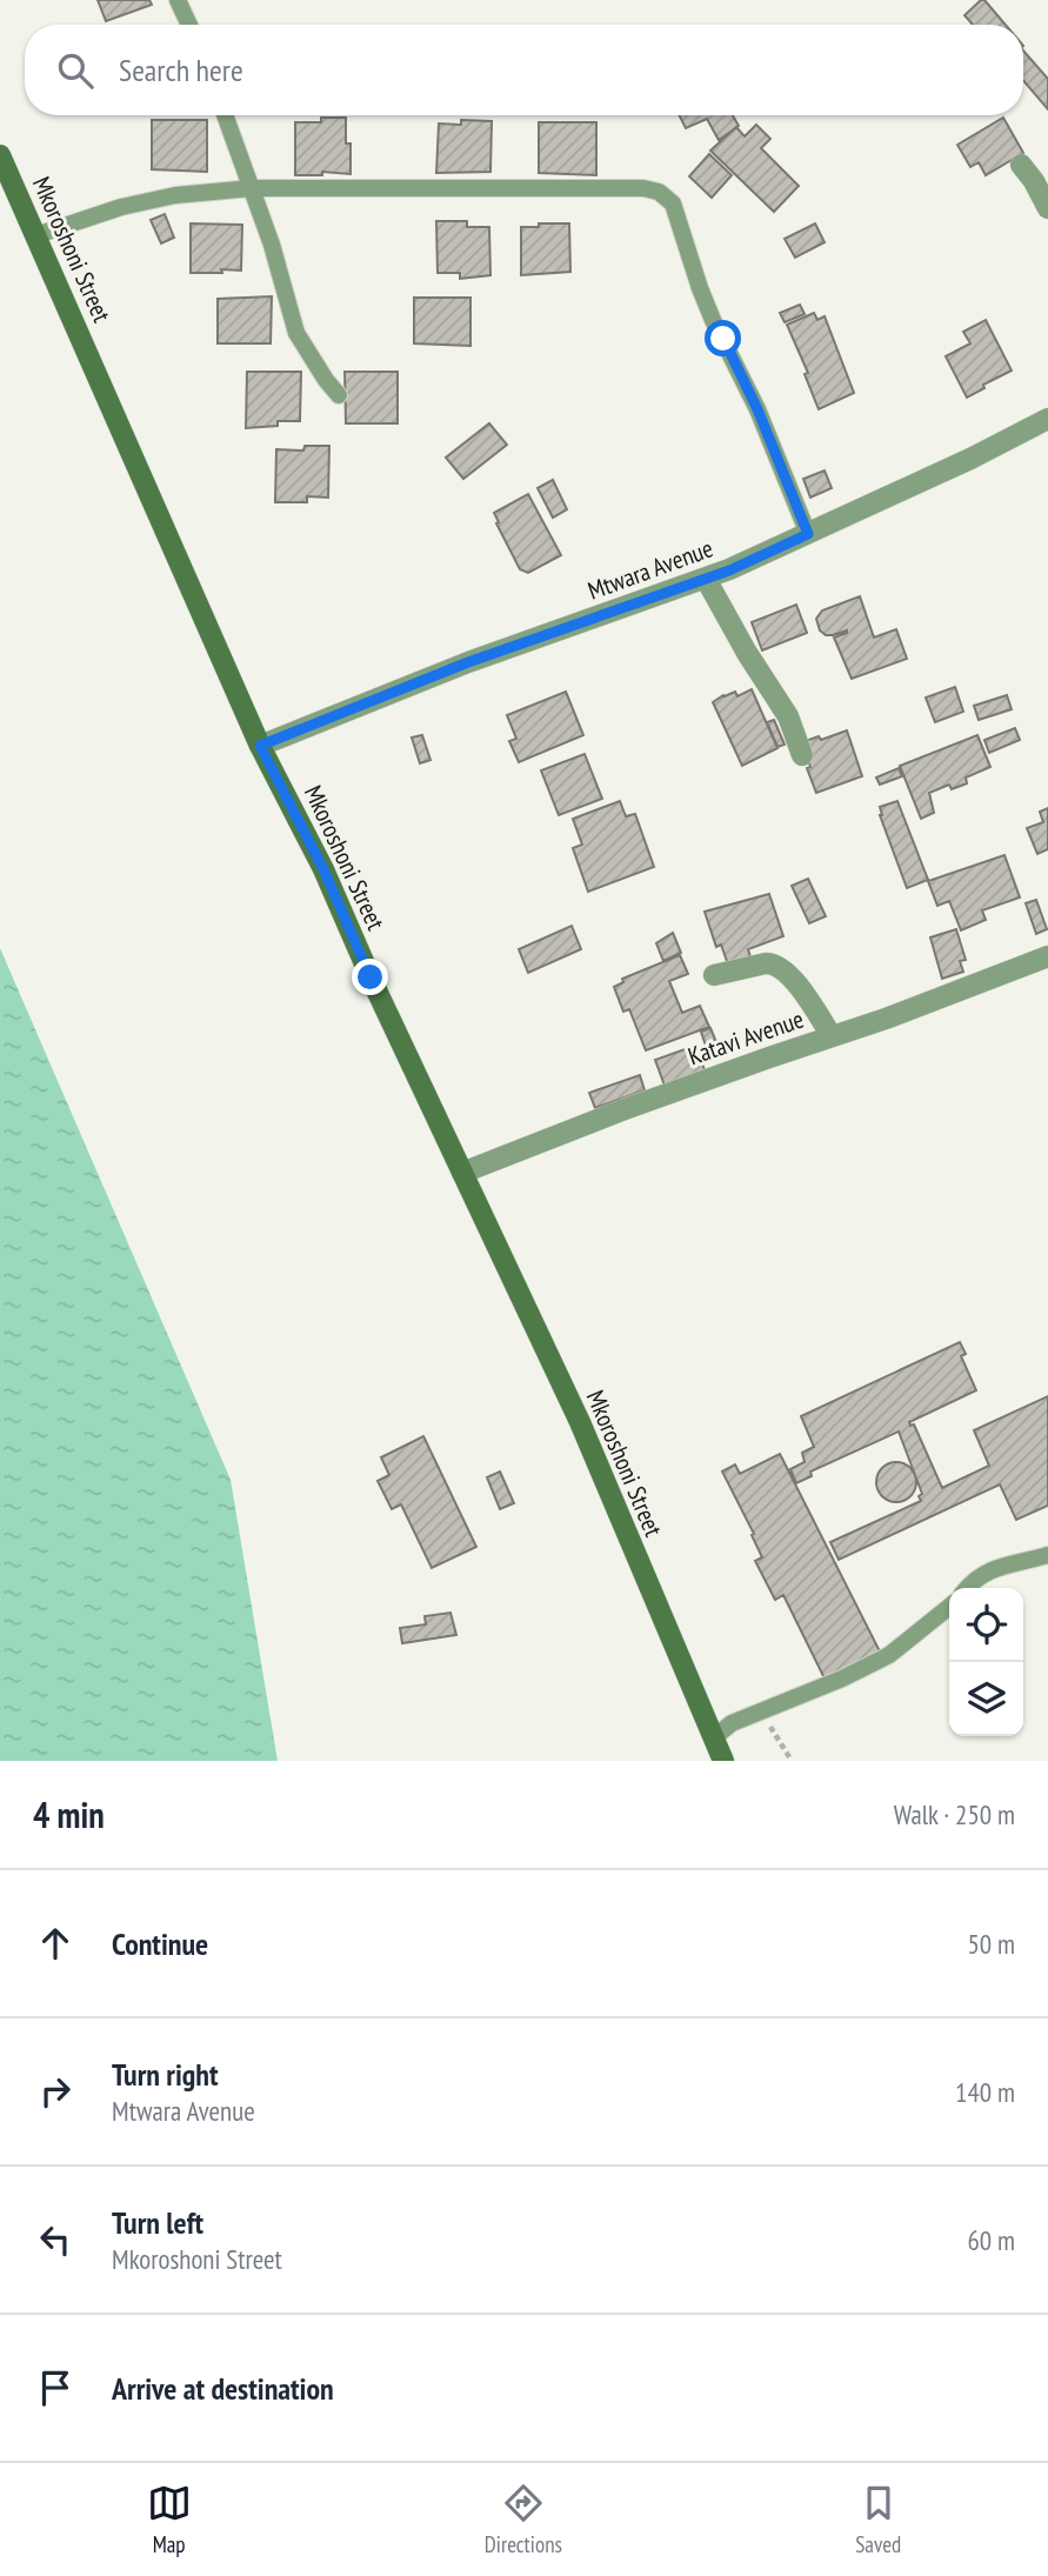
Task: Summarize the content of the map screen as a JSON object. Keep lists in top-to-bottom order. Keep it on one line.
{"streets":{"street":["Mkoroshoni Street","Mtwara Avenue","Katavi Avenue"]},"crossings":[["Mkoroshoni Street","Mtwara Avenue"],["Mkoroshoni Street","Katavi Avenue"]],"page":{"search":"Search here","heading":["4 min","Walk · 250 m"],"list":[["Continue","50 m"],["Turn right","Mtwara Avenue","140 m"],["Turn left","Mkoroshoni Street","60 m"],"Arrive at destination"],"nav":["Map","Directions","Saved"]}}
